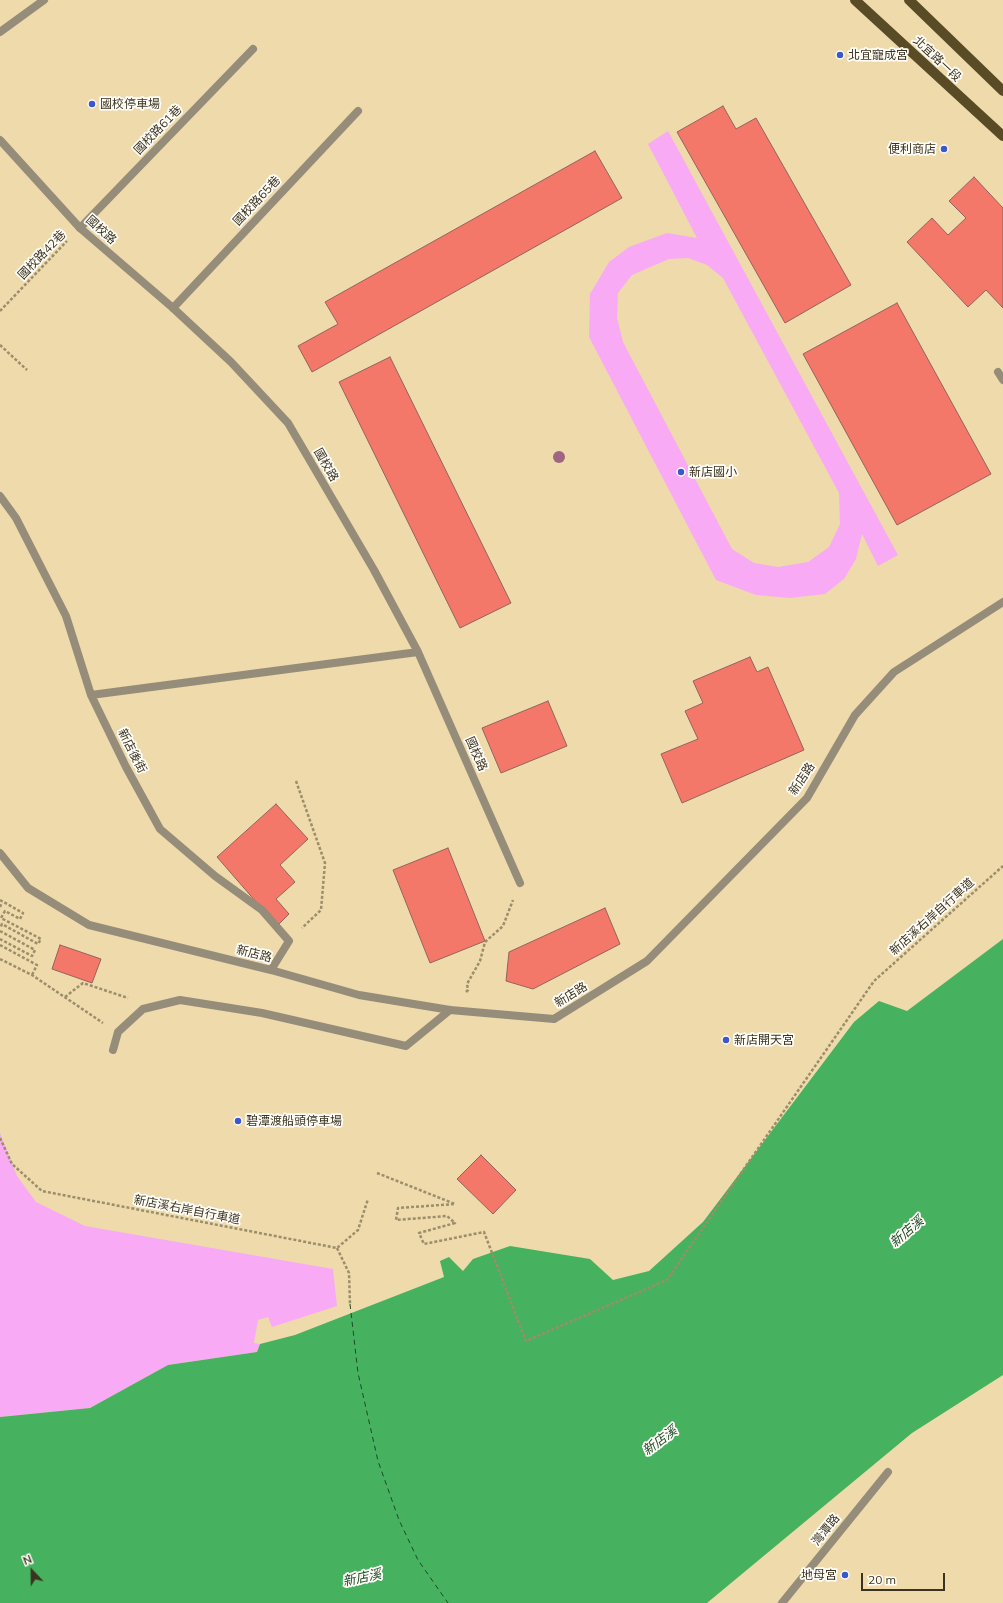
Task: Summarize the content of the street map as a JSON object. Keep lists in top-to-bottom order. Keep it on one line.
{"streets":{"main road":["北宜路一段"],"street":["國校路61巷","國校路65巷","國校路","新店後街","新店路","灣潭路"],"path":["國校路42巷","新店溪右岸自行車道"]},"crossings":[["國校路61巷","國校路"],["國校路61巷","國校路42巷"],["國校路65巷","國校路"],["國校路","國校路42巷"]],"water":["新店溪"],"places":["北宜寵成宮","國校停車場","便利商店","新店國小","新店開天宮","碧潭渡船頭停車場","地母宮"],"scale_bar":"20 m","north":"top"}
